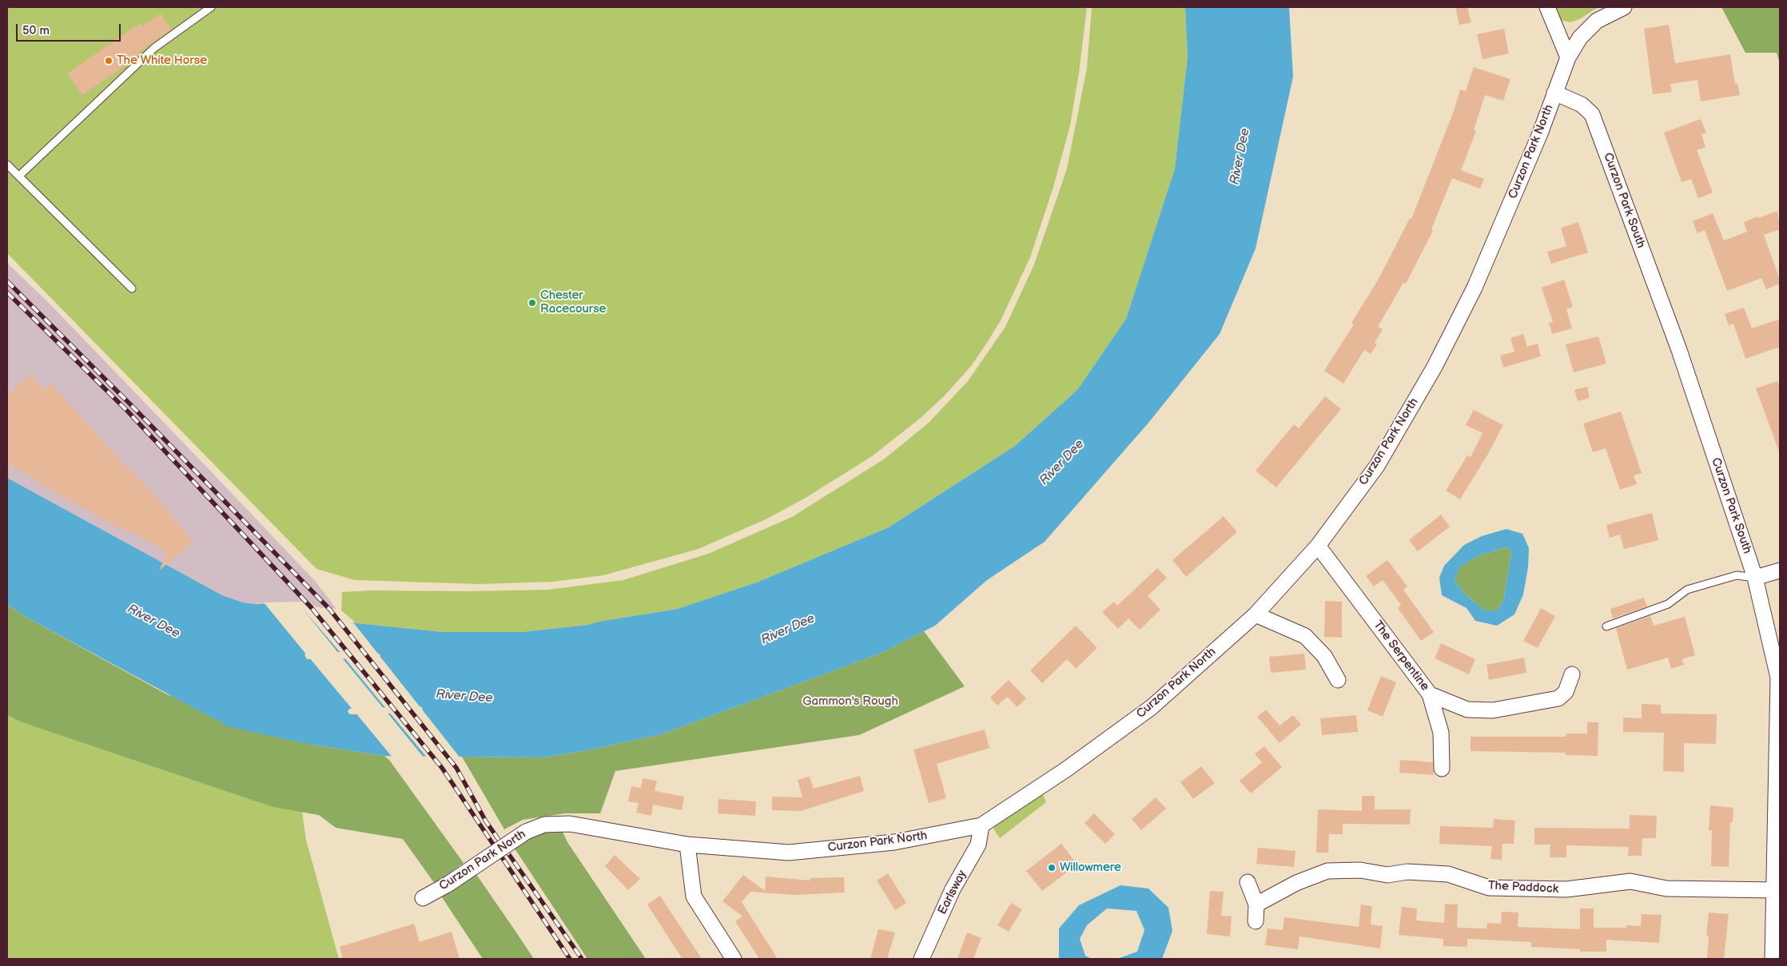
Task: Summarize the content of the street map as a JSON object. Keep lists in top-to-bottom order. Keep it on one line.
{"streets":{"street":["Curzon Park North","Curzon Park South","The Serpentine","The Paddock","Earlsway"]},"crossings":[["Curzon Park North","Curzon Park South"],["Curzon Park North","The Serpentine"],["Curzon Park North","Earlsway"],["Curzon Park South","The Paddock"]],"water":["River Dee"],"parks":["Gammon's Rough"],"places":["The White Horse","Chester Racecourse","Willowmere"],"scale_bar":"50 m"}
